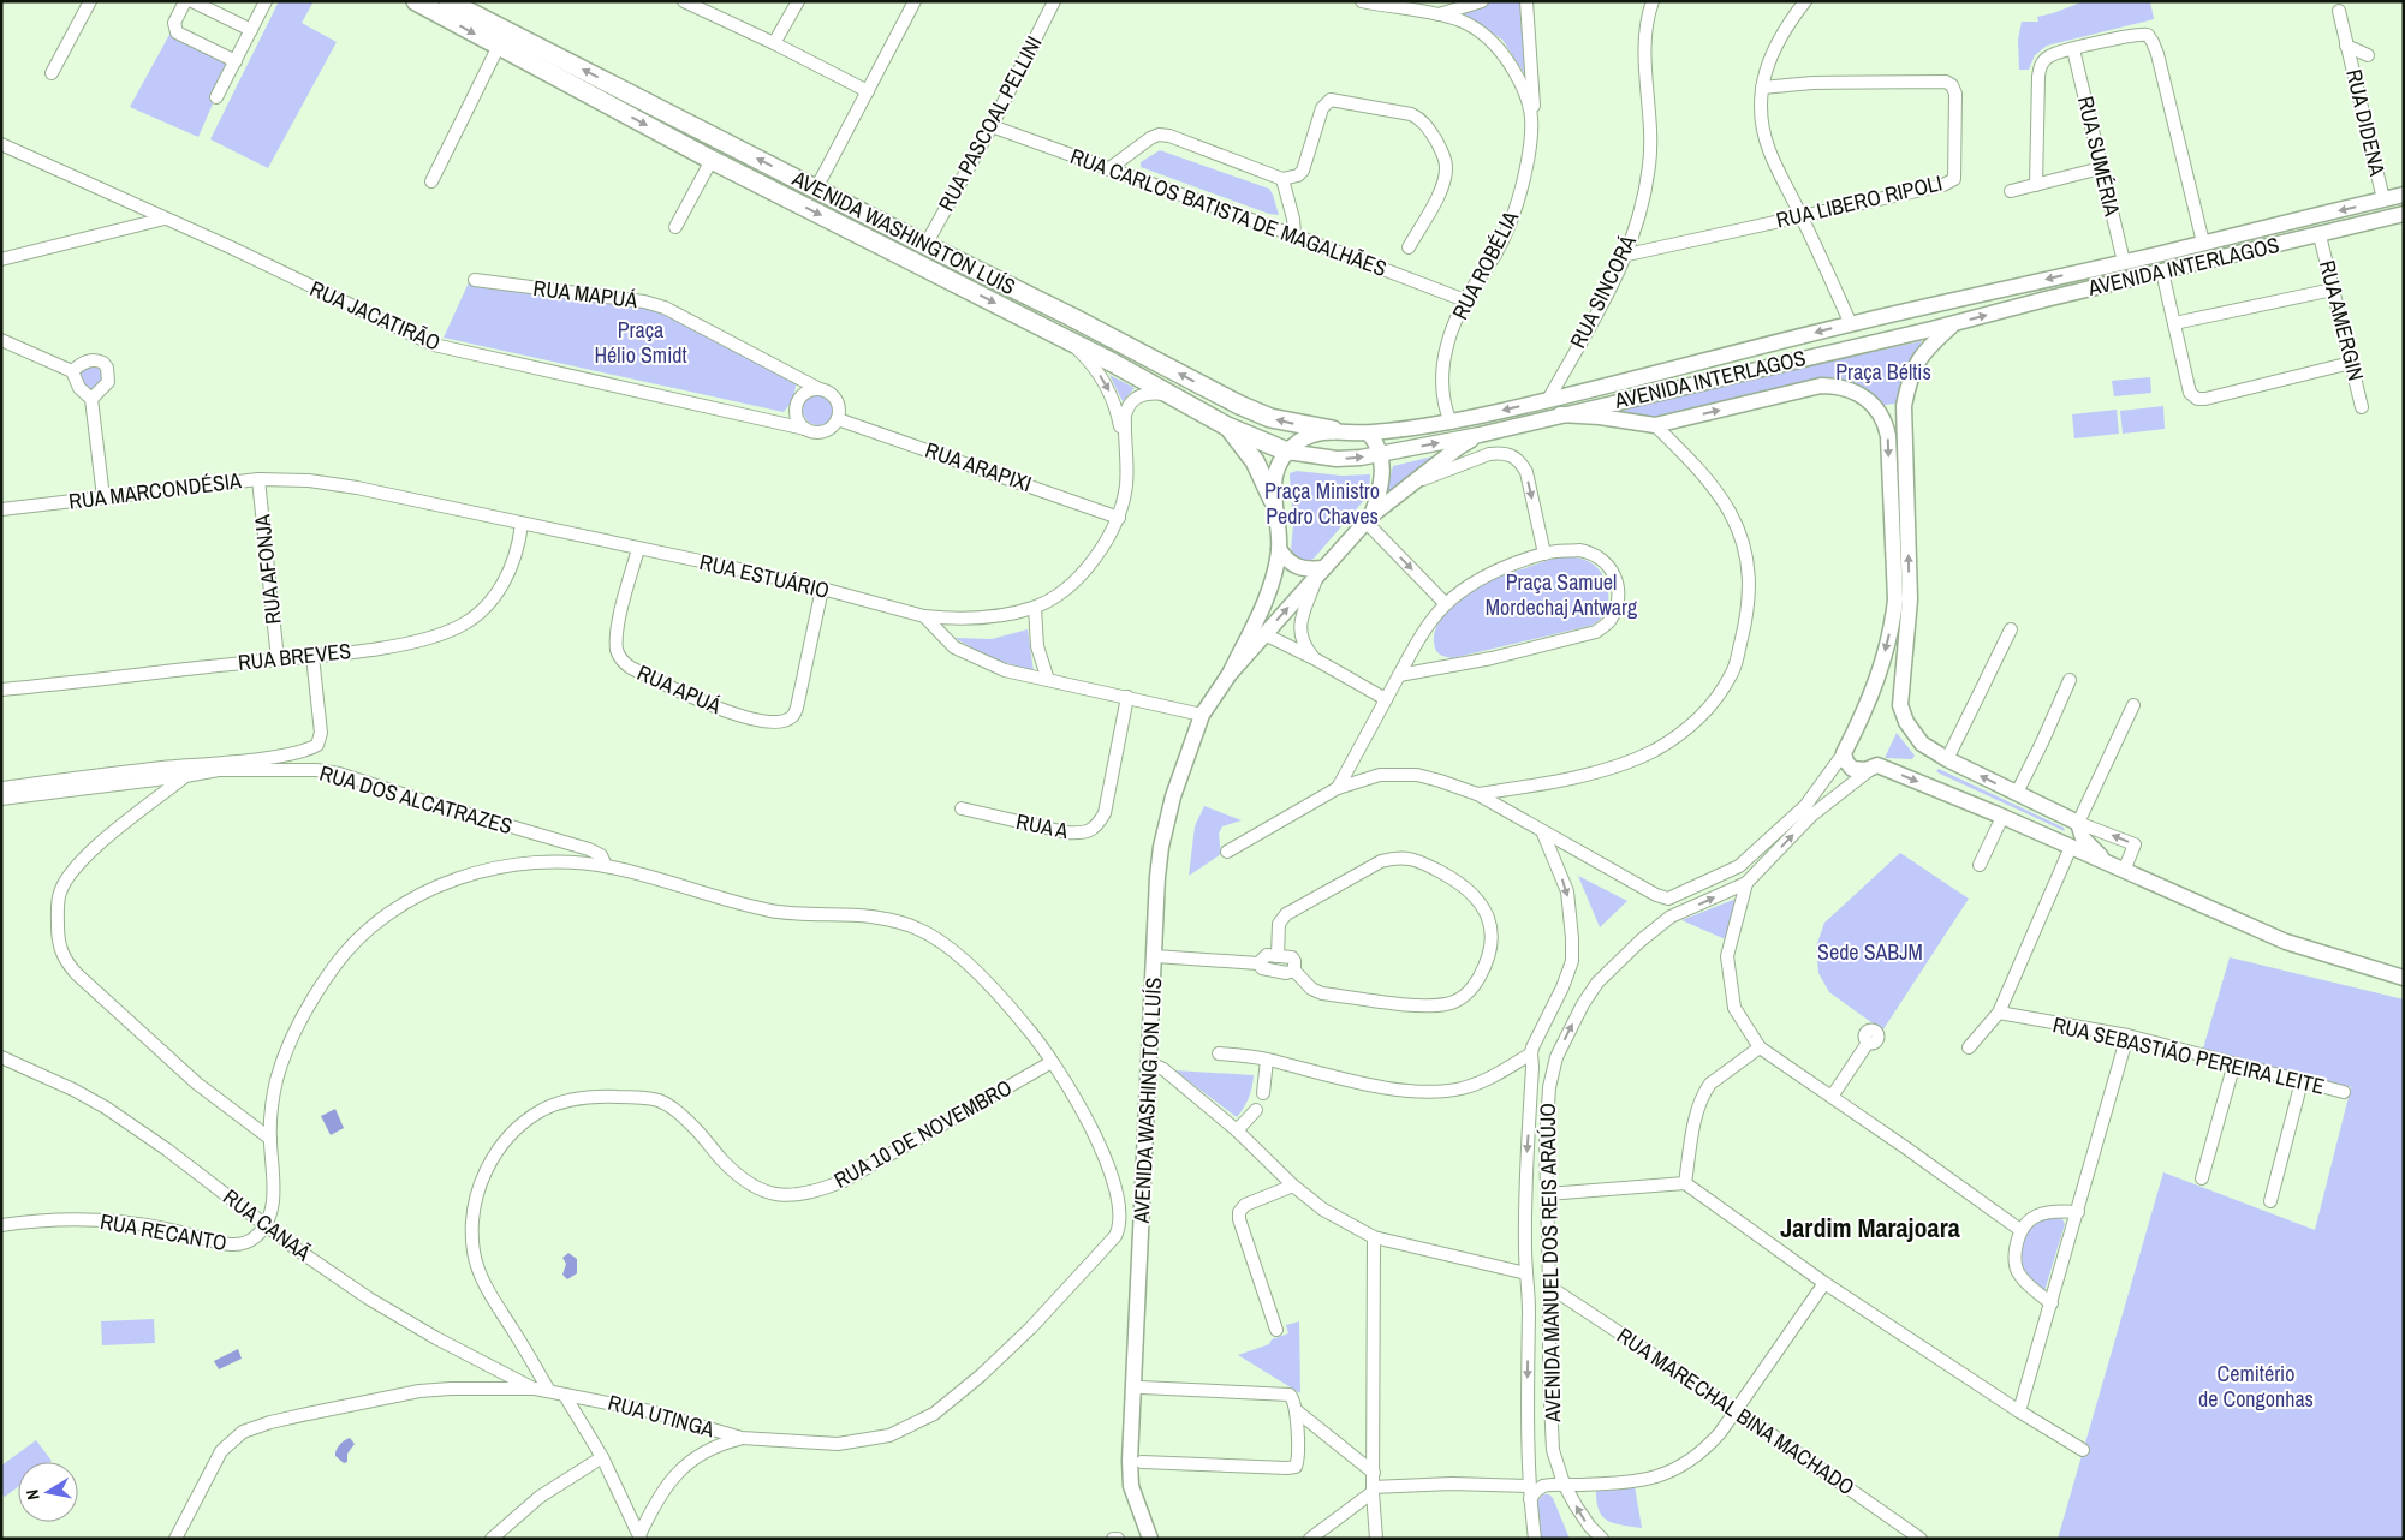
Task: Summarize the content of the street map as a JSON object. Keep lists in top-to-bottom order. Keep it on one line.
{"streets":{"highway":["AVENIDA WASHINGTON LUÍS","AVENIDA INTERLAGOS"],"street":["RUA DIDENA","RUA PASCOAL PELLINI","RUA SUMÉRIA","RUA LIBERO RIPOLI","RUA CARLOS BATISTA DE MAGALHÃES","RUA ROBÉLIA","RUA SINCORÁ","RUA MAPUÁ","RUA JACATIRÃO","RUA AMERGIN","RUA ARAPIXI","RUA MARCONDÉSIA","RUA AFONJA","RUA ESTUÁRIO","RUA BREVES","RUA APUÁ","RUA DOS ALCATRAZES","RUA A","RUA SEBASTIÃO PEREIRA LEITE","RUA 10 DE NOVEMBRO","RUA CANAÃ","RUA RECANTO","AVENIDA MANUEL DOS REIS ARAÚJO","RUA MARECHAL BINA MACHADO","RUA UTINGA"]},"crossings":[["RUA DIDENA","AVENIDA INTERLAGOS"],["RUA PASCOAL PELLINI","RUA CARLOS BATISTA DE MAGALHÃES"],["RUA PASCOAL PELLINI","AVENIDA WASHINGTON LUÍS"],["RUA SUMÉRIA","AVENIDA INTERLAGOS"],["RUA LIBERO RIPOLI","RUA SINCORÁ"],["RUA CARLOS BATISTA DE MAGALHÃES","RUA ROBÉLIA"],["AVENIDA WASHINGTON LUÍS","AVENIDA INTERLAGOS"],["AVENIDA WASHINGTON LUÍS","RUA ESTUÁRIO"],["RUA ROBÉLIA","AVENIDA INTERLAGOS"],["AVENIDA INTERLAGOS","RUA SINCORÁ"],["AVENIDA INTERLAGOS","RUA AMERGIN"],["RUA MAPUÁ","RUA JACATIRÃO"],["RUA MAPUÁ","RUA ARAPIXI"],["RUA JACATIRÃO","RUA ARAPIXI"],["RUA MARCONDÉSIA","RUA AFONJA"],["RUA MARCONDÉSIA","RUA ESTUÁRIO"],["RUA AFONJA","RUA BREVES"],["RUA ESTUÁRIO","RUA BREVES"],["RUA ESTUÁRIO","RUA APUÁ"],["RUA ESTUÁRIO","RUA A"],["RUA DOS ALCATRAZES","RUA 10 DE NOVEMBRO"],["RUA DOS ALCATRAZES","RUA UTINGA"],["RUA 10 DE NOVEMBRO","RUA UTINGA"],["RUA CANAÃ","RUA RECANTO"],["RUA CANAÃ","RUA UTINGA"],["AVENIDA MANUEL DOS REIS ARAÚJO","RUA MARECHAL BINA MACHADO"]],"districts":["Jardim Marajoara"],"parks":["Praça Hélio Smidt","Praça Béltis","Praça Ministro Pedro Chaves","Praça Samuel Mordechaj Antwarg","Sede SABJM","Cemitério de Congonhas"],"north":"left"}
